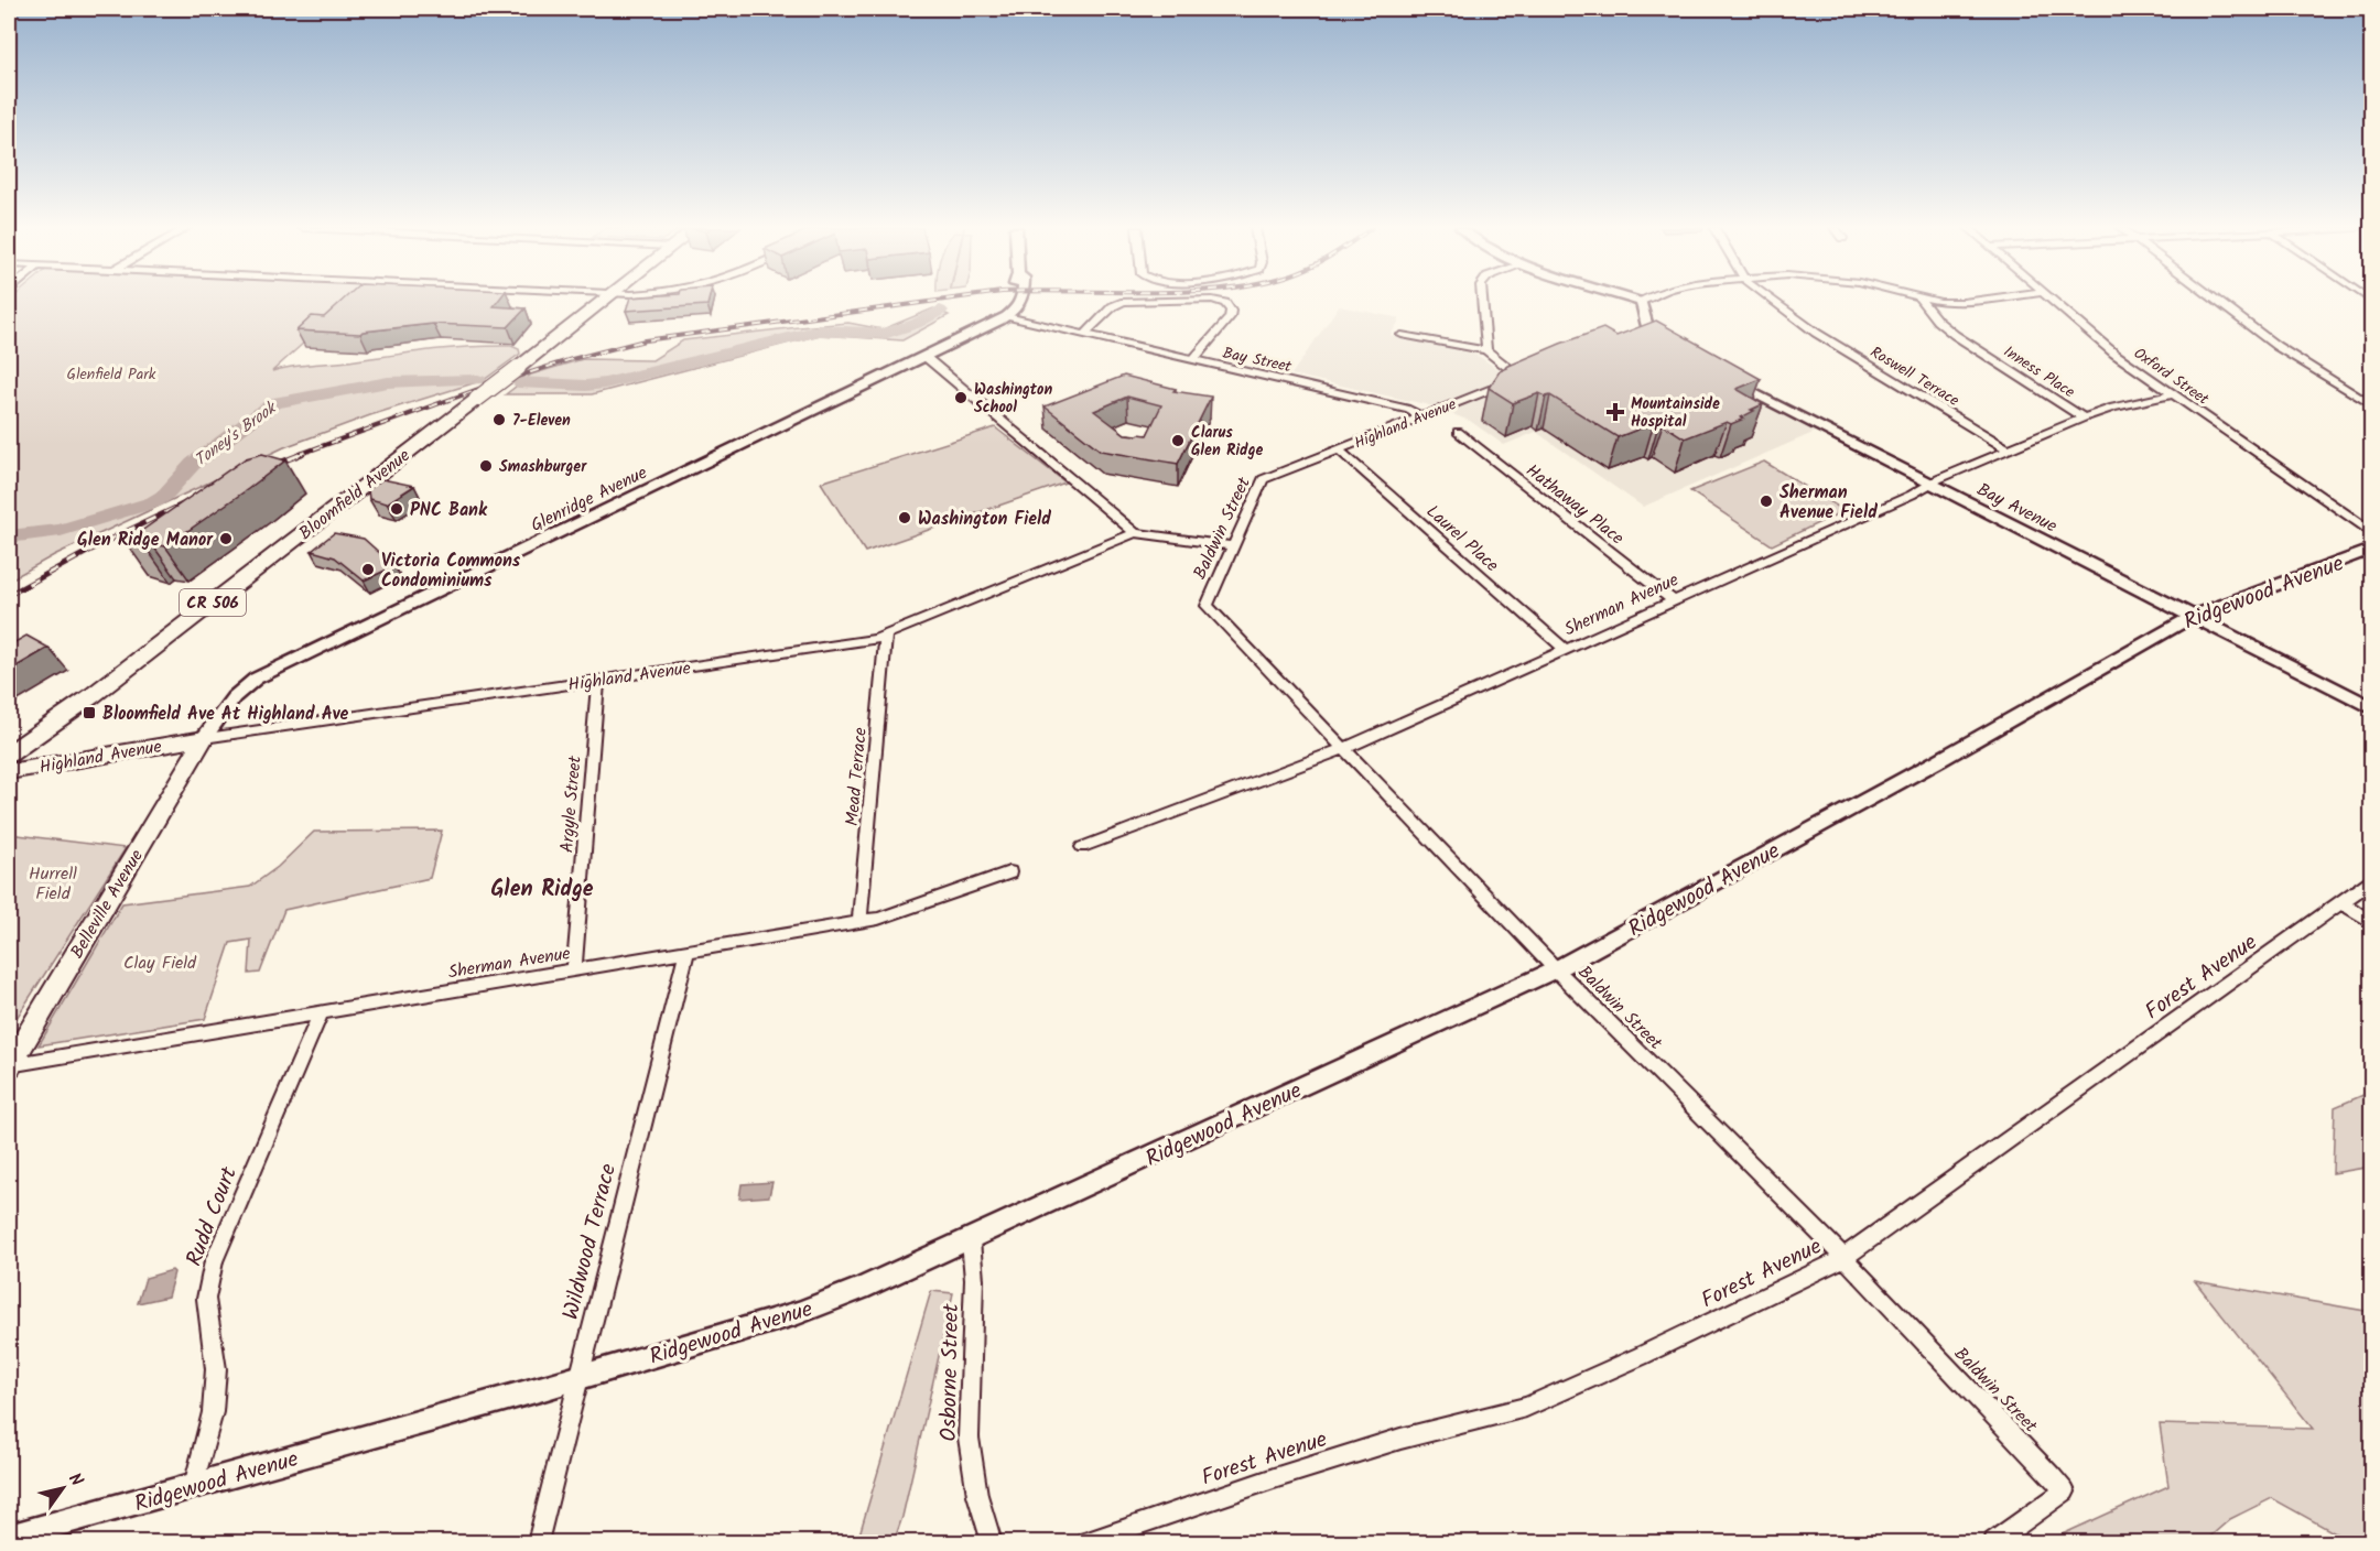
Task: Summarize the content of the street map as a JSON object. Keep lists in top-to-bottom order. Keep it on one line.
{"streets":{"main road":["Highland Avenue","Bloomfield Avenue","CR 506","Belleville Avenue"],"street":["Bay Street","Inness Place","Roswell Terrace","Oxford Street","Glenridge Avenue","Hathaway Place","Bay Avenue","Baldwin Street","Laurel Place","Ridgewood Avenue","Sherman Avenue","Mead Terrace","Argyle Street","Forest Avenue","Rudd Court","Wildwood Terrace","Osborne Street"]},"crossings":[["Bay Street","Highland Avenue"],["Bay Street","Glenridge Avenue"],["Inness Place","Sherman Avenue"],["Roswell Terrace","Sherman Avenue"],["Oxford Street","Sherman Avenue"],["Highland Avenue","Glenridge Avenue"],["Highland Avenue","Baldwin Street"],["Highland Avenue","Laurel Place"],["Highland Avenue","Mead Terrace"],["Highland Avenue","Argyle Street"],["Highland Avenue","Belleville Avenue"],["Glenridge Avenue","Belleville Avenue"],["Hathaway Place","Sherman Avenue"],["Bay Avenue","Ridgewood Avenue"],["Bay Avenue","Sherman Avenue"],["Baldwin Street","Ridgewood Avenue"],["Baldwin Street","Sherman Avenue"],["Baldwin Street","Forest Avenue"],["Laurel Place","Sherman Avenue"],["Ridgewood Avenue","Rudd Court"],["Ridgewood Avenue","Wildwood Terrace"],["Ridgewood Avenue","Osborne Street"],["Sherman Avenue","Mead Terrace"],["Sherman Avenue","Argyle Street"],["Sherman Avenue","Belleville Avenue"],["Sherman Avenue","Rudd Court"],["Sherman Avenue","Wildwood Terrace"]],"districts":["Glen Ridge"],"water":["Toney's Brook"],"parks":["Glenfield Park","Hurrell Field","Clay Field"],"places":{"other":["Washington School","7-Eleven","Clarus Glen Ridge","Smashburger","Sherman Avenue Field","PNC Bank","Washington Field","Glen Ridge Manor","Victoria Commons Condominiums"],"health":["Mountainside Hospital"],"transit":["Bloomfield Ave At Highland Ave"]},"north":"top right"}
